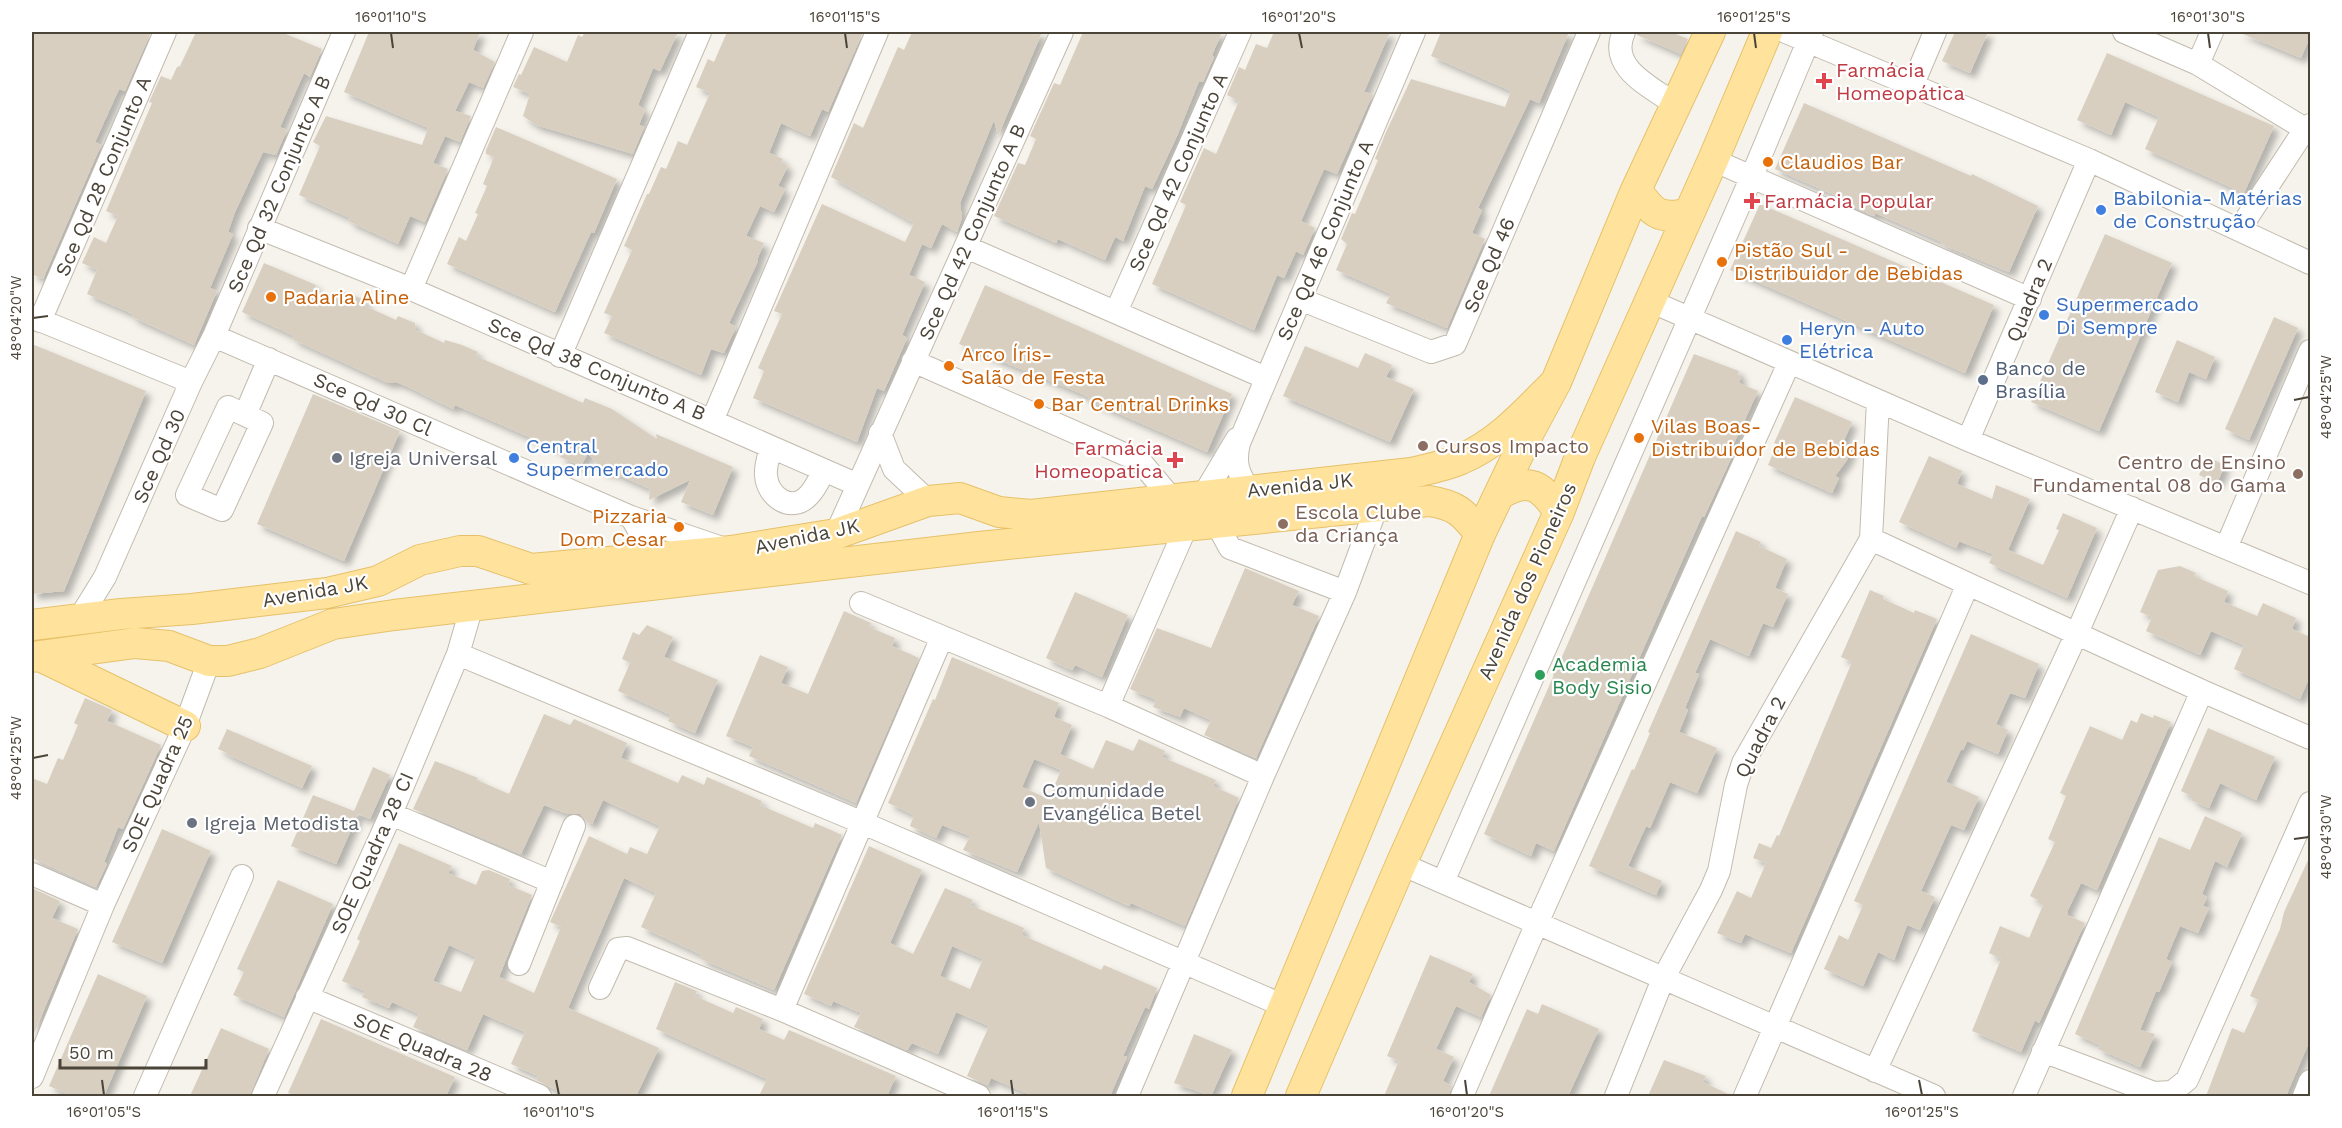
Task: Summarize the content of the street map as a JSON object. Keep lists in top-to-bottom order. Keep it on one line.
{"streets":{"main road":["Avenida JK","Avenida dos Pioneiros"],"street":["Sce Qd 42 Conjunto A","Sce Qd 28 Conjunto A","Sce Qd 32 Conjunto A B","Sce Qd 42 Conjunto A B","Sce Qd 46 Conjunto A","Sce Qd 46","Quadra 2","Sce Qd 38 Conjunto A B","Sce Qd 30 Cl","Sce Qd 30","SOE Quadra 25","SOE Quadra 28 CI","SOE Quadra 28"]},"crossings":[["Sce Qd 32 Conjunto A B","Sce Qd 38 Conjunto A B"],["Sce Qd 32 Conjunto A B","Sce Qd 30 Cl"],["Sce Qd 32 Conjunto A B","Sce Qd 30"],["Sce Qd 42 Conjunto A B","Avenida JK"],["Sce Qd 46 Conjunto A","Sce Qd 46"],["Sce Qd 46 Conjunto A","Avenida JK"],["Sce Qd 30 Cl","Sce Qd 30"],["Sce Qd 30 Cl","Avenida JK"],["Sce Qd 30","Avenida JK"],["Avenida JK","SOE Quadra 25"],["Avenida JK","SOE Quadra 28 CI"],["SOE Quadra 28 CI","SOE Quadra 28"]],"places":{"health":["Farmácia Homeopática","Farmácia Popular","Farmácia Homeopatica"],"other":["Claudios Bar","Babilonia- Matérias de Construção","Pistão Sul - Distribuidor de Bebidas","Padaria Aline","Supermercado Di Sempre","Heryn - Auto Elétrica","Arco Íris- Salão de Festa","Banco de Brasília","Bar Central Drinks","Vilas Boas- Distribuidor de Bebidas","Cursos Impacto","Igreja Universal","Central Supermercado","Centro de Ensino Fundamental 08 do Gama","Escola Clube da Criança","Pizzaria Dom Cesar","Academia Body Sisio","Comunidade Evangélica Betel","Igreja Metodista"]},"scale_bar":"50 m","coordinates":["16°01'10\"S","16°01'15\"S","16°01'20\"S","16°01'25\"S","16°01'30\"S","48°04'20\"W","48°04'25\"W","48°04'30\"W","16°01'05\"S"]}
